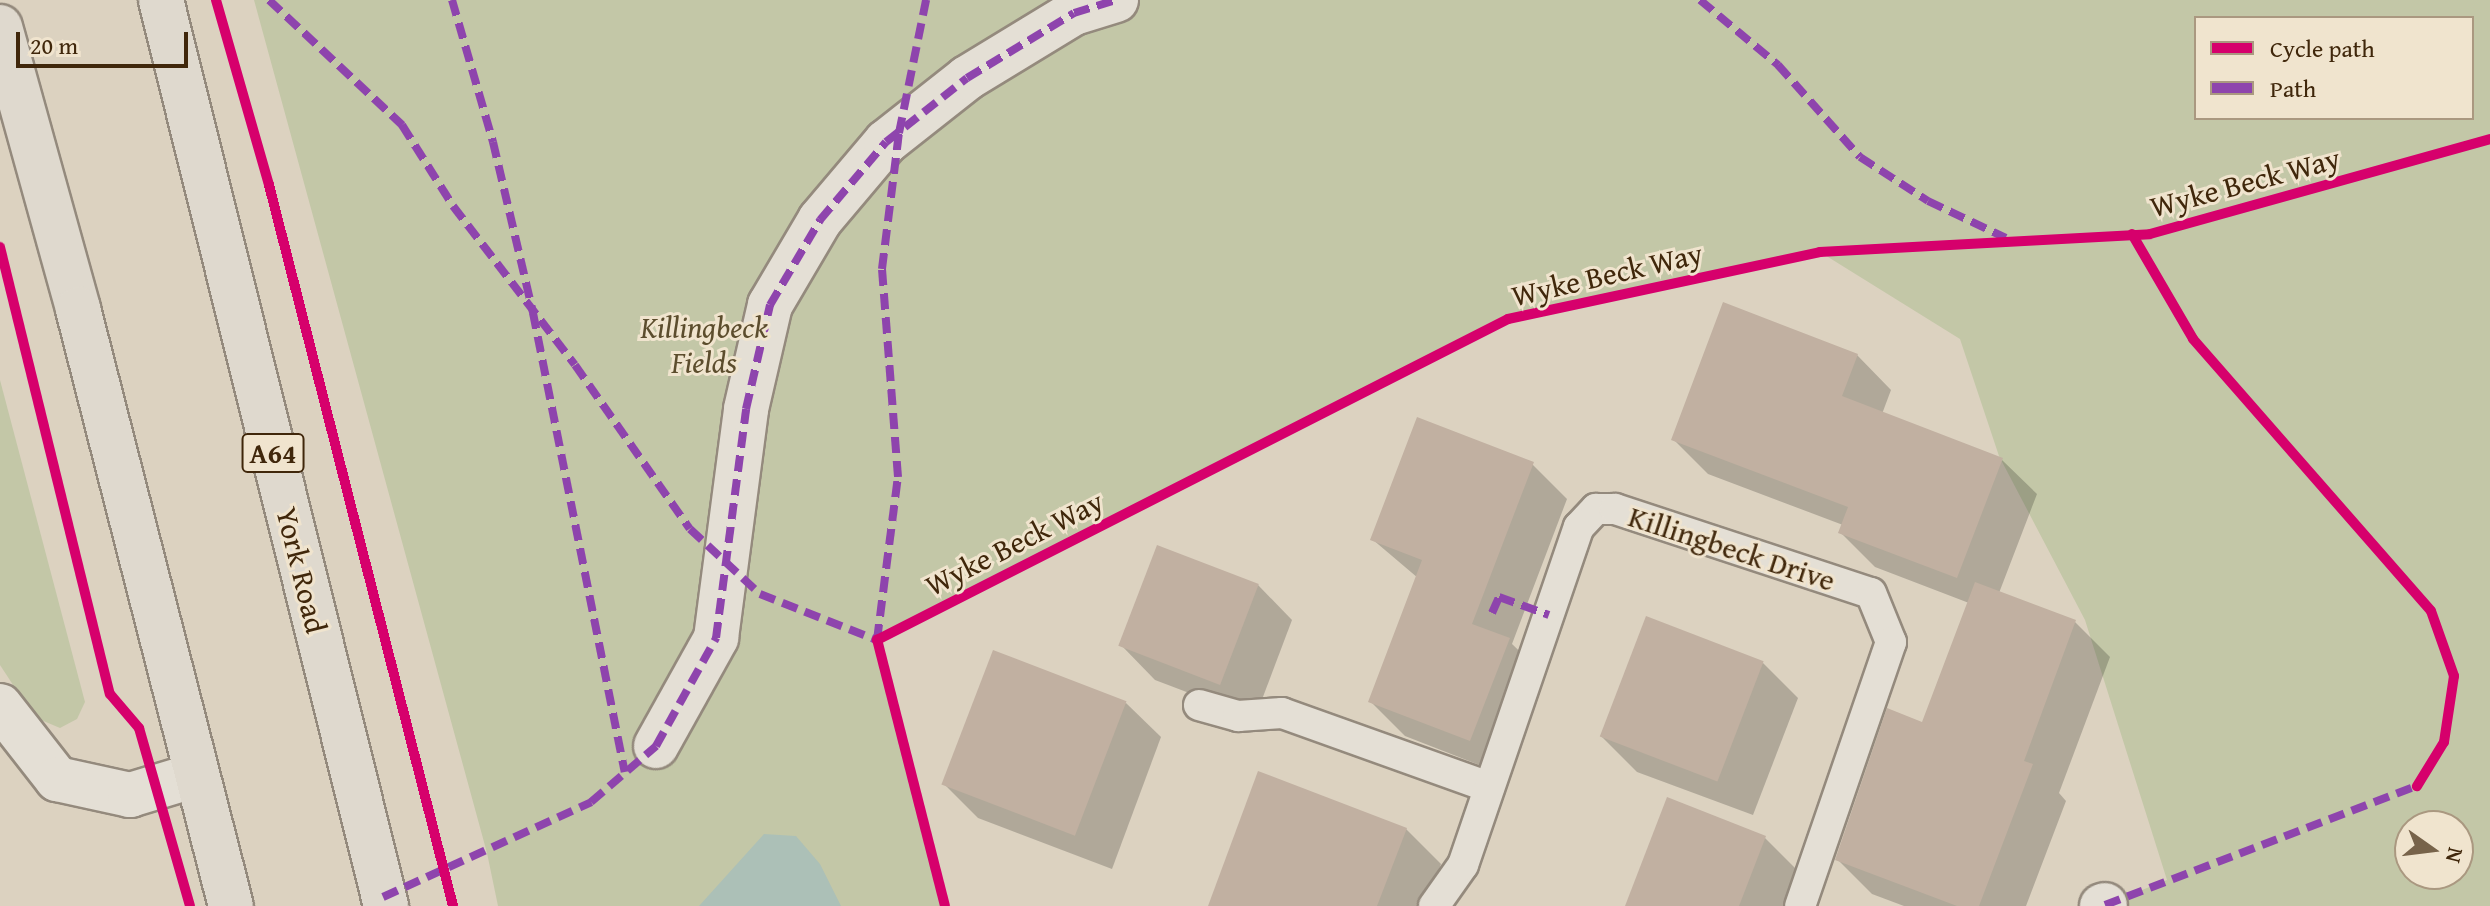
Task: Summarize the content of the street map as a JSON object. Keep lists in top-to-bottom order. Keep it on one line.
{"streets":{"highway":["A64","York Road"],"lane":["Killingbeck Drive"],"cycle path":["Wyke Beck Way"]},"parks":["Killingbeck Fields"],"legend":["Cycle path","Path"],"scale_bar":"20 m","north":"right"}
